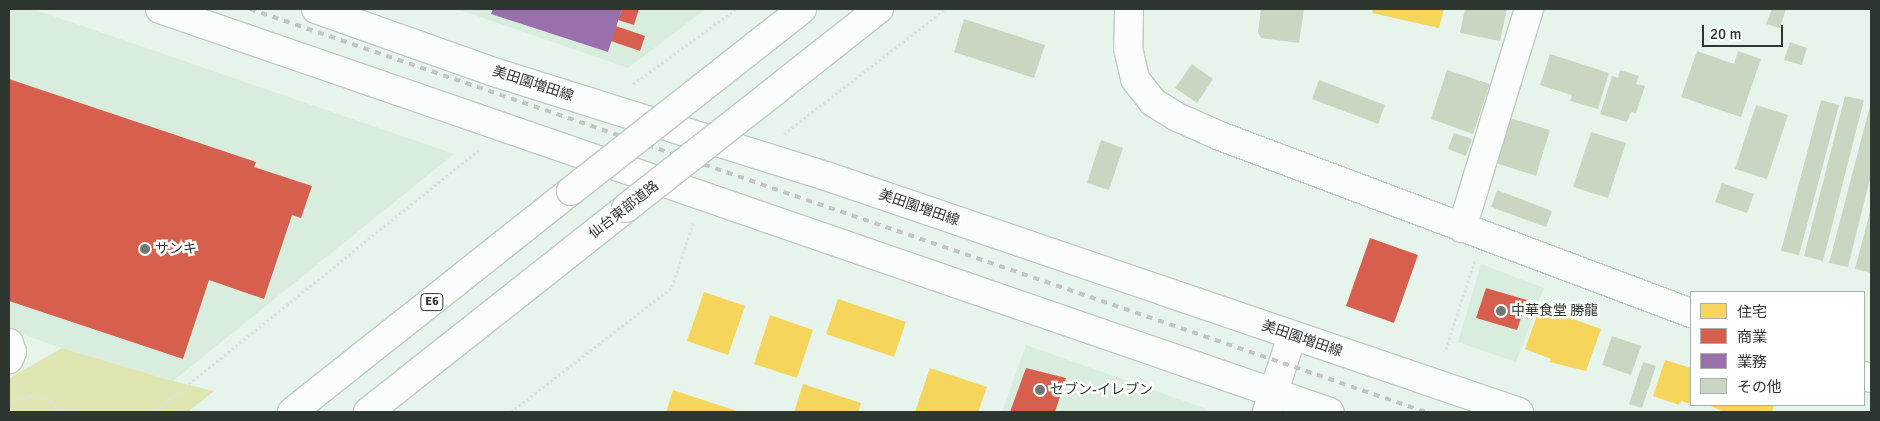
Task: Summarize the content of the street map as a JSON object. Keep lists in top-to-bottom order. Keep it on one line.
{"streets":{"main road":["美田園増田線","仙台東部道路","E6"]},"places":["サンキ","中華食堂 勝龍","セブン-イレブン"],"legend":["住宅","商業","業務","その他"],"scale_bar":"20 m"}
